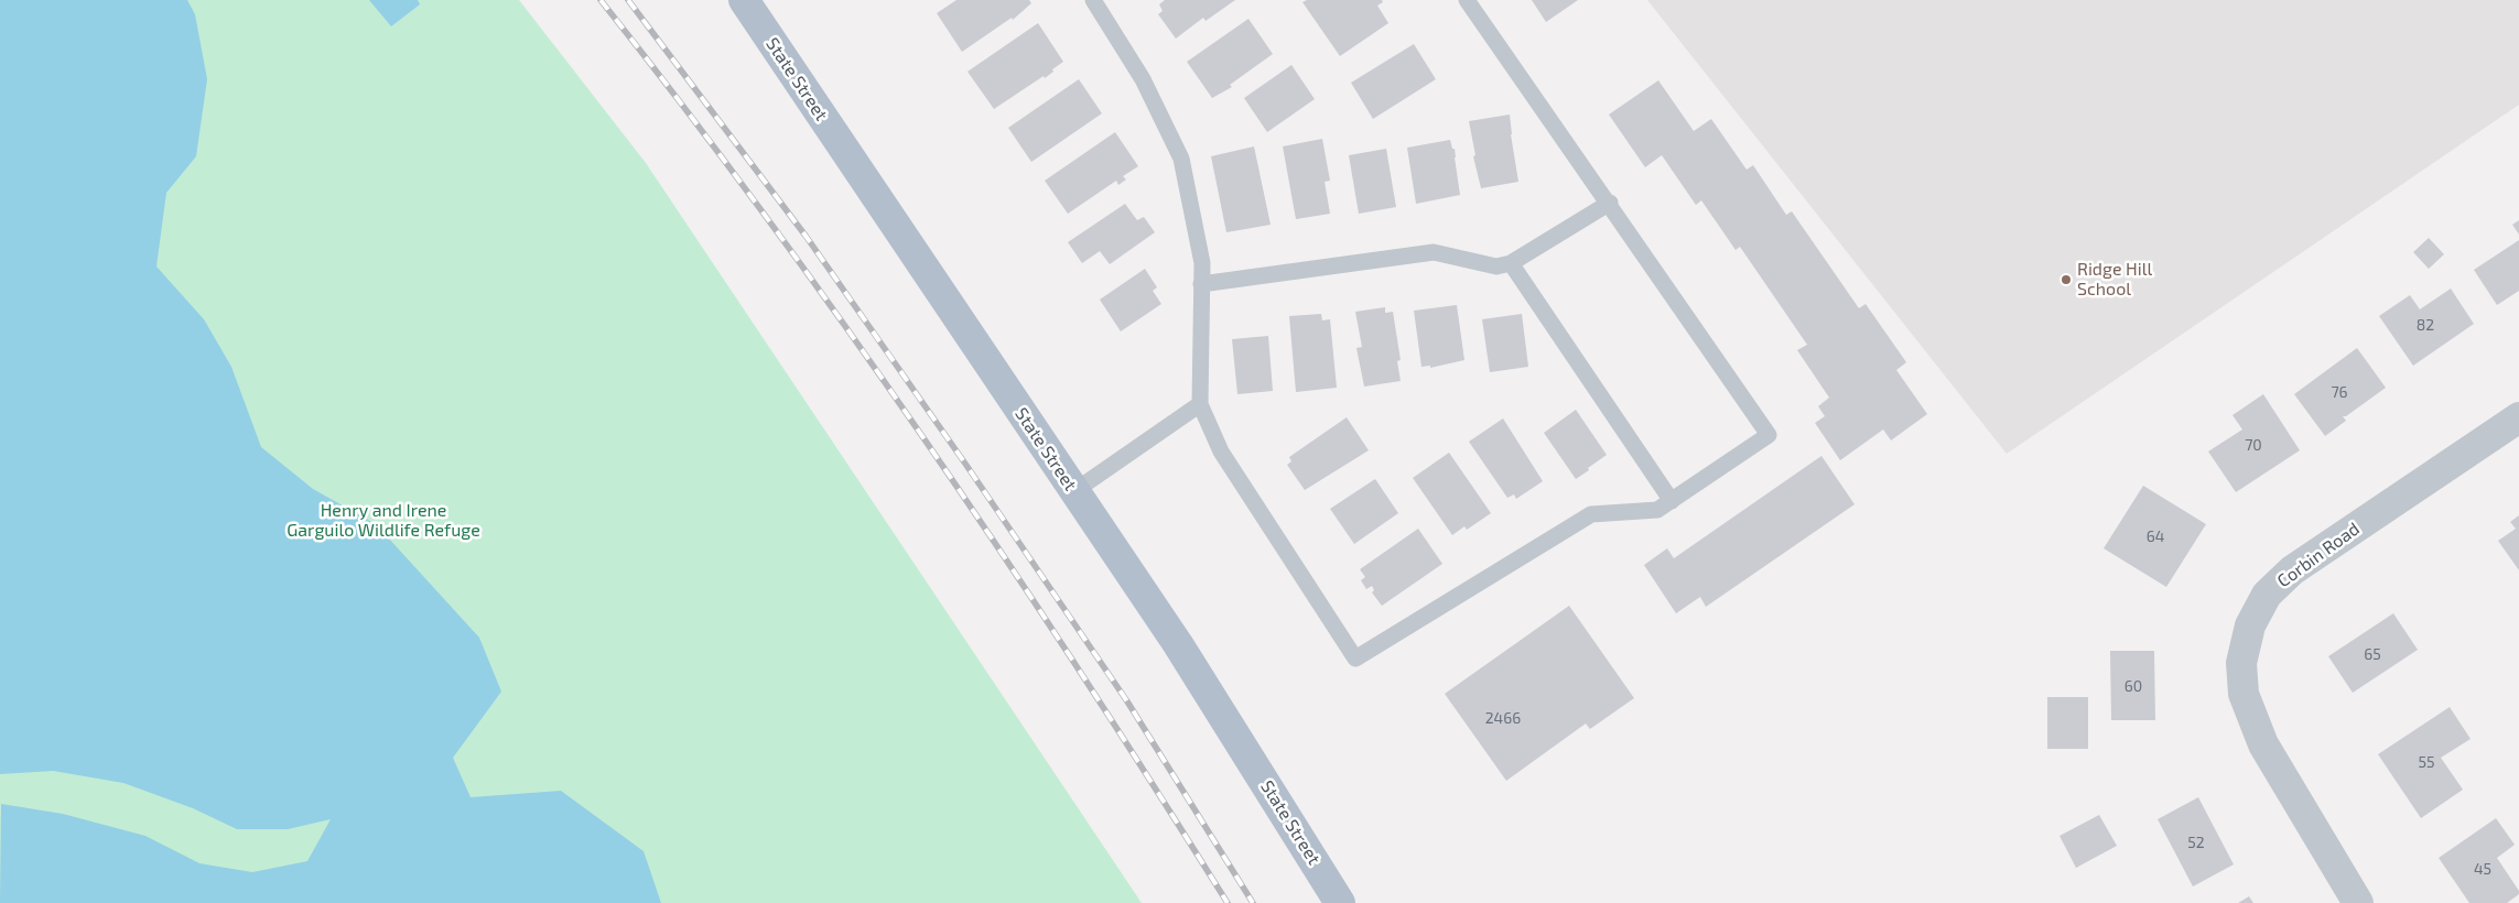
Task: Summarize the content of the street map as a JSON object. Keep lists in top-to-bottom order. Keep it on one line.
{"streets":{"main road":["State Street"],"street":["Corbin Road"]},"parks":["Henry and Irene Garguilo Wildlife Refuge"],"places":["Ridge Hill School"],"house_numbers":["82","76","70","64","65","60","2466","55","52","45"]}
